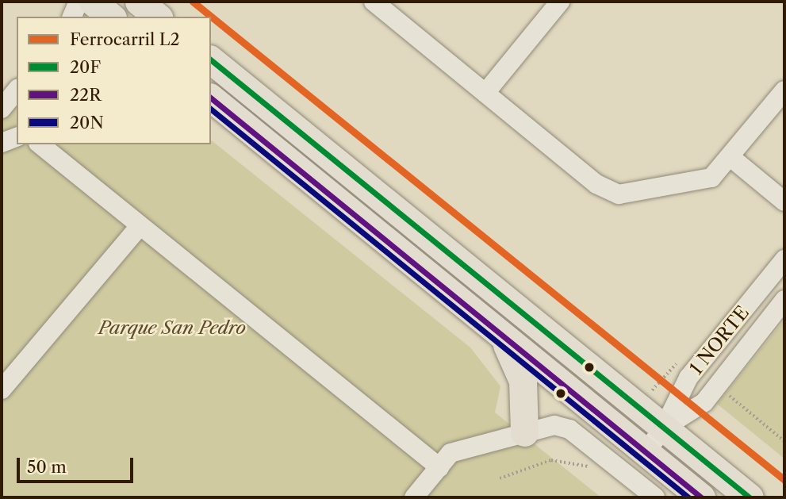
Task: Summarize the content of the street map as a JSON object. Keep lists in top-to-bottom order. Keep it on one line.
{"streets":{"street":["1 NORTE"]},"parks":["Parque San Pedro"],"lines":["rail line L2","transit line 20F","transit line 22R","transit line 20N"],"legend":["Ferrocarril L2","20F","22R","20N"],"scale_bar":"50 m"}
